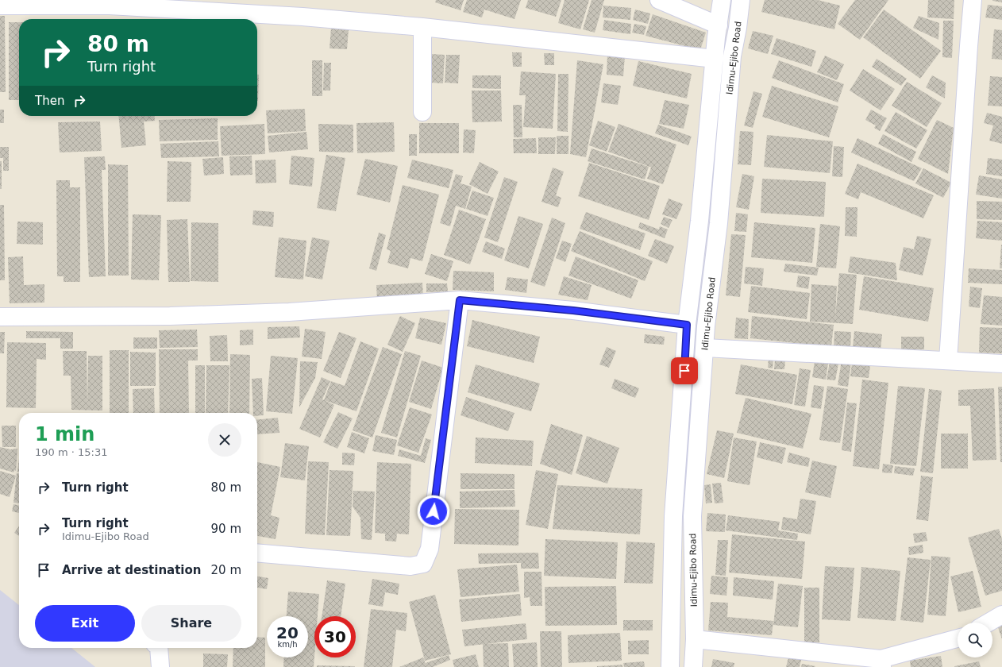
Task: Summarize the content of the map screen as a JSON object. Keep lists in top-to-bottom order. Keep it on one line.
{"streets":{"street":["Idimu-Ejibo Road"]},"page":{"turn":["80 m","Turn right"],"then":"Then","heading":["1 min","190 m · 15:31"],"list":[{"name":"Turn right","value":"80 m"},{"name":"Turn right","note":"Idimu-Ejibo Road","value":"90 m"},{"name":"Arrive at destination","value":"20 m"}],"buttons":["Exit","Share"],"speed":"20 km/h","limit":"30"}}
